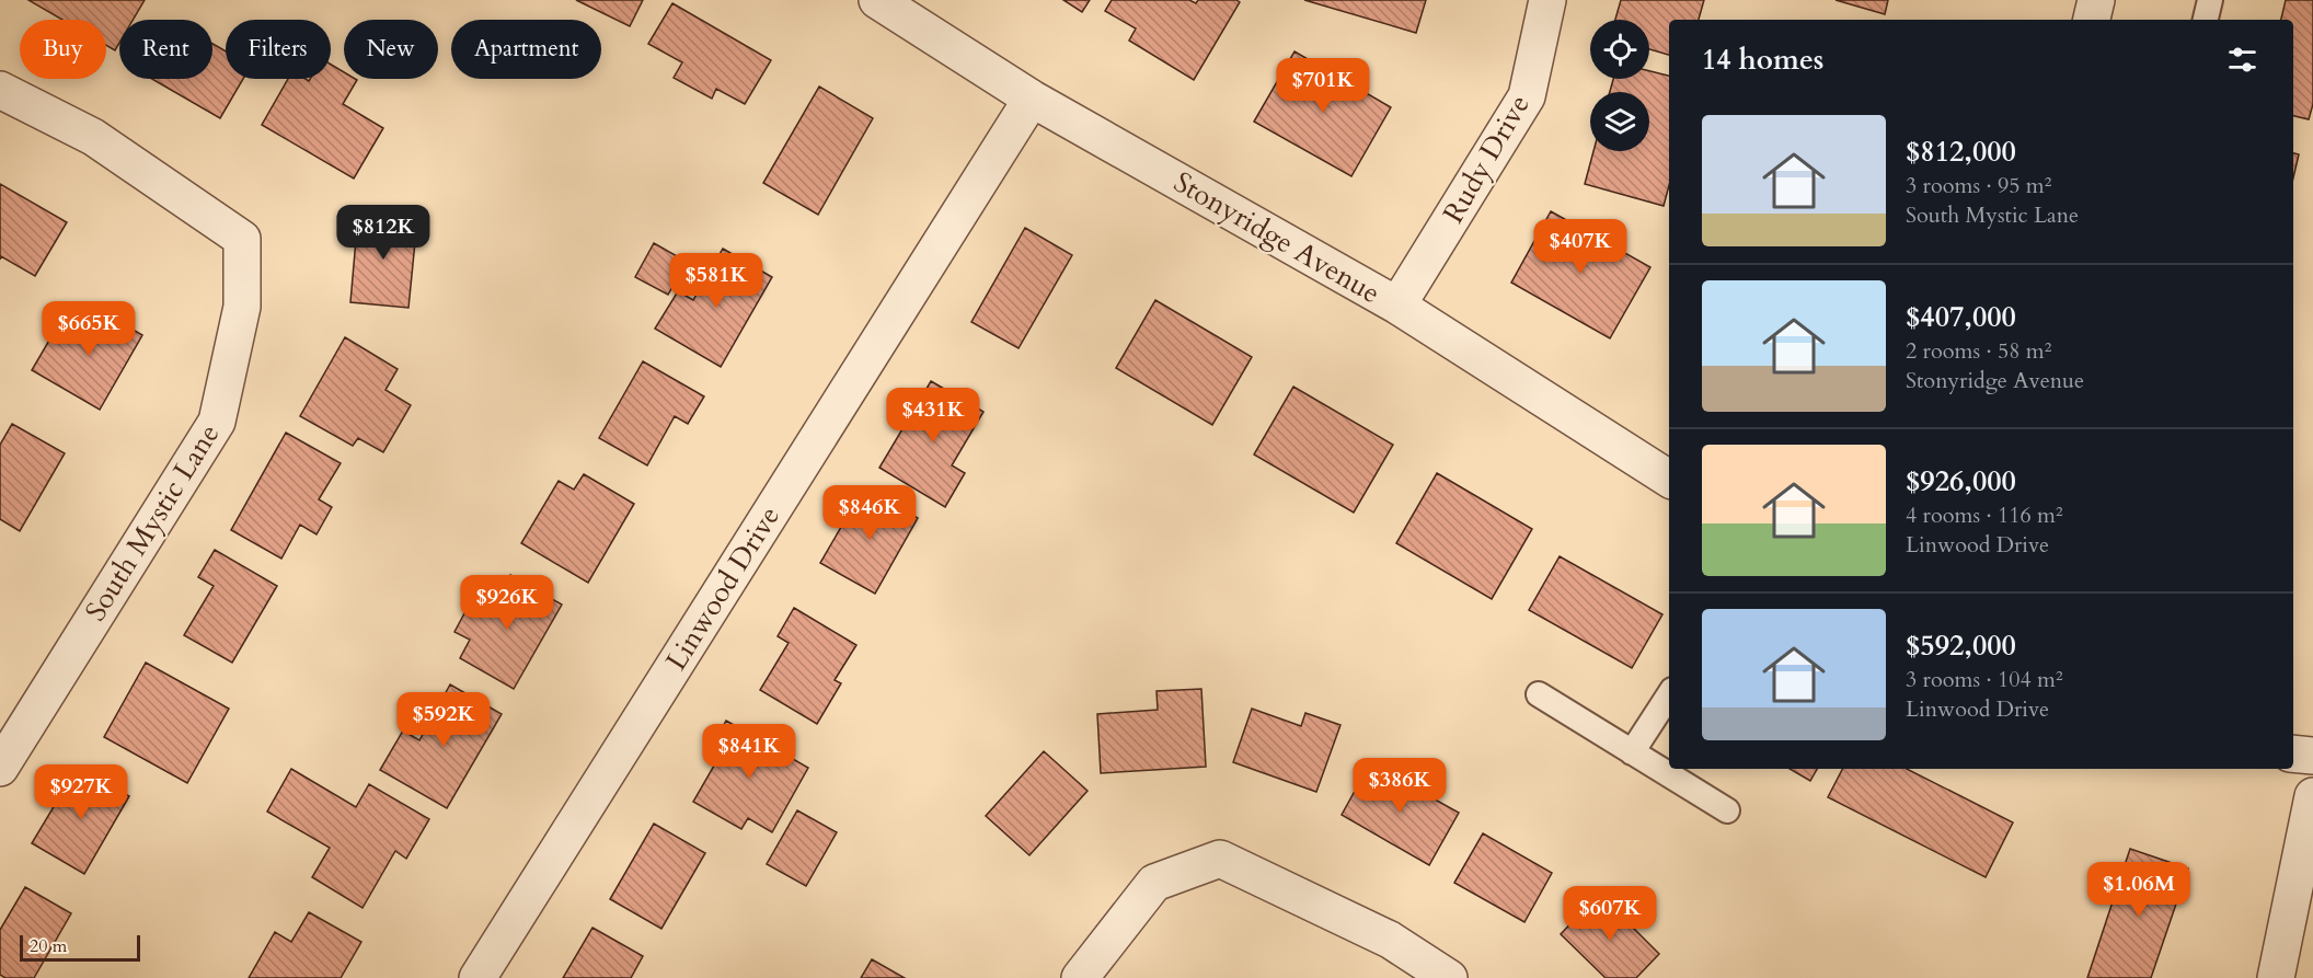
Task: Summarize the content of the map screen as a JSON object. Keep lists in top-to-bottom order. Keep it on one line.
{"streets":{"street":["Rudy Drive","Stonyridge Avenue","South Mystic Lane","Linwood Drive"]},"crossings":[["Rudy Drive","Stonyridge Avenue"],["Stonyridge Avenue","Linwood Drive"]],"scale_bar":"20 m","page":{"chip":["Buy","Rent","Filters","New","Apartment"],"heading":"14 homes","price":["$701K","$812K","$407K","$581K","$665K","$431K","$846K","$926K","$592K","$841K","$386K","$927K","$1.06M","$607K"],"list":[{"name":"$812,000","note":"3 rooms · 95 m² · South Mystic Lane"},{"name":"$407,000","note":"2 rooms · 58 m² · Stonyridge Avenue"},{"name":"$926,000","note":"4 rooms · 116 m² · Linwood Drive"},{"name":"$592,000","note":"3 rooms · 104 m² · Linwood Drive"}],"scale":"20 m"}}
